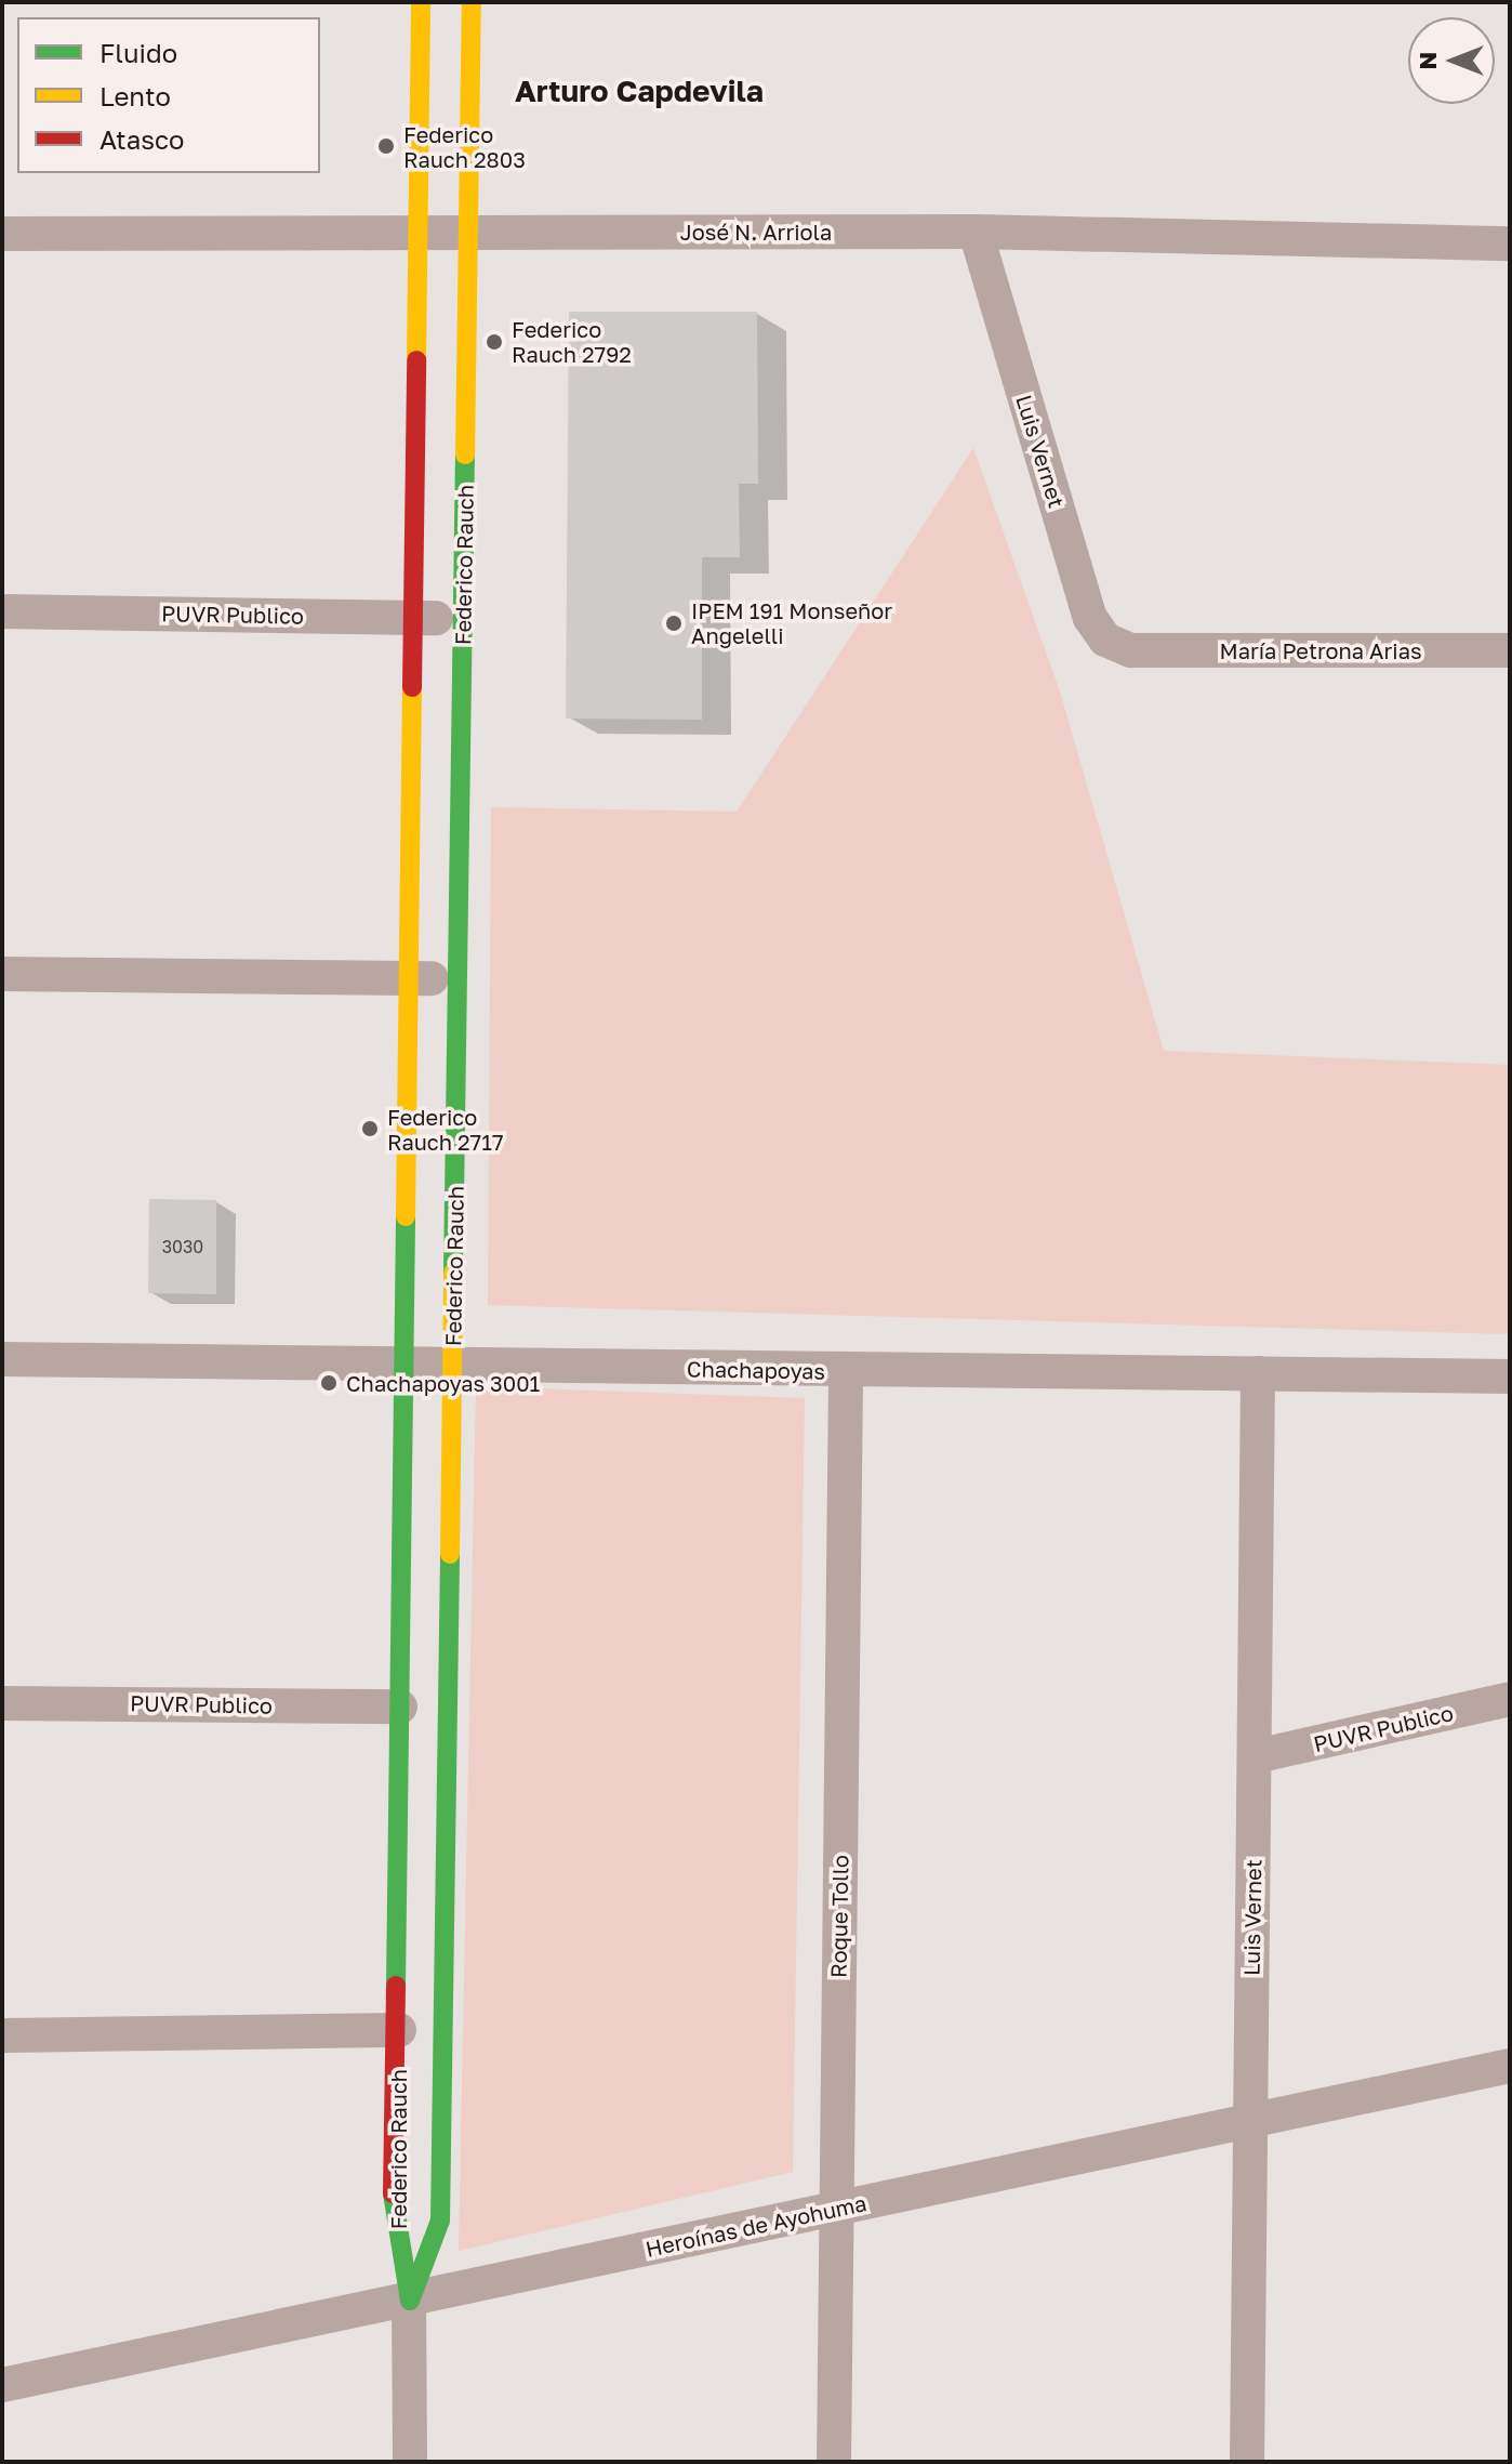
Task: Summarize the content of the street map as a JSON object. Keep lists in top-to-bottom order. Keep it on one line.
{"streets":{"street":["José N. Arriola","Luis Vernet","Federico Rauch","PUVR Publico","María Petrona Arias","Chachapoyas","Roque Tollo","Heroínas de Ayohuma"]},"crossings":[["José N. Arriola","Luis Vernet"],["José N. Arriola","Federico Rauch"],["Luis Vernet","PUVR Publico"],["Luis Vernet","María Petrona Arias"],["Luis Vernet","Chachapoyas"],["Luis Vernet","Heroínas de Ayohuma"],["Federico Rauch","PUVR Publico"],["Federico Rauch","Chachapoyas"],["Federico Rauch","Heroínas de Ayohuma"],["Chachapoyas","Roque Tollo"],["Roque Tollo","Heroínas de Ayohuma"]],"districts":["Arturo Capdevila"],"places":["Federico Rauch 2803","Federico Rauch 2792","IPEM 191 Monseñor Angelelli","Federico Rauch 2717","Chachapoyas 3001"],"house_numbers":["3030"],"legend":["Fluido","Lento","Atasco"],"north":"left"}
